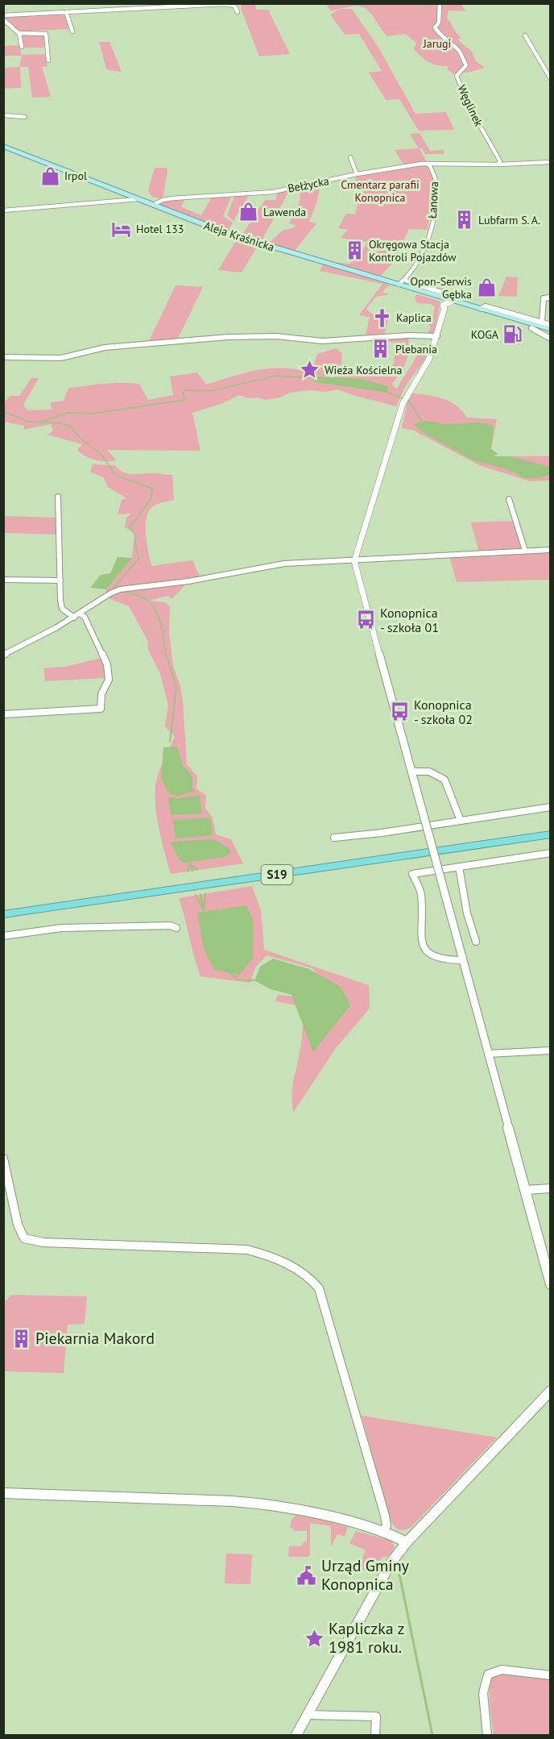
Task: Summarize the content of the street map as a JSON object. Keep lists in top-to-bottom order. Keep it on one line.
{"streets":{"highway":["S19"],"main road":["Aleja Kraśnicka"],"street":["Węglinek","Bełżycka","Łanowa"]},"crossings":[["Węglinek","Bełżycka"],["Bełżycka","Łanowa"],["Bełżycka","Aleja Kraśnicka"]],"parks":["Jarugi","Cmentarz parafii Konopnica"],"places":{"shop":["Irpol","Lawenda","Opon-Serwis Gębka"],"building":["Lubfarm S. A.","Okręgowa Stacja Kontroli Pojazdów","Plebania","Piekarnia Makord"],"hotel":["Hotel 133"],"church":["Kaplica"],"fuel station":["KOGA"],"place":["Wieża Kościelna","Kapliczka z 1981 roku."],"bus stop":["Konopnica - szkoła 01","Konopnica - szkoła 02"],"public building":["Urząd Gminy Konopnica"]}}
